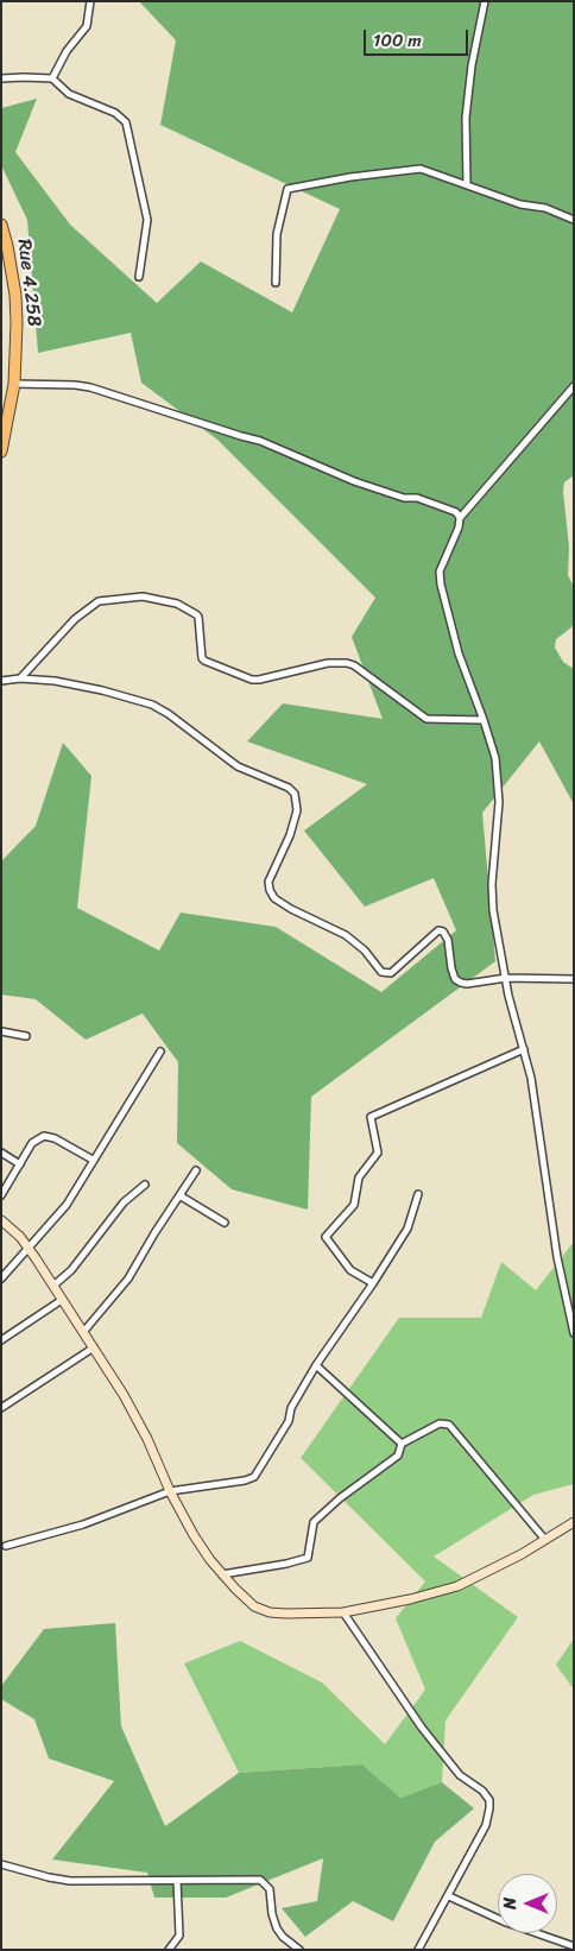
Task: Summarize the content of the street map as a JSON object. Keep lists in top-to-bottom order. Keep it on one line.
{"streets":{"highway":["Rue 4.258"]},"scale_bar":"100 m","north":"left"}
